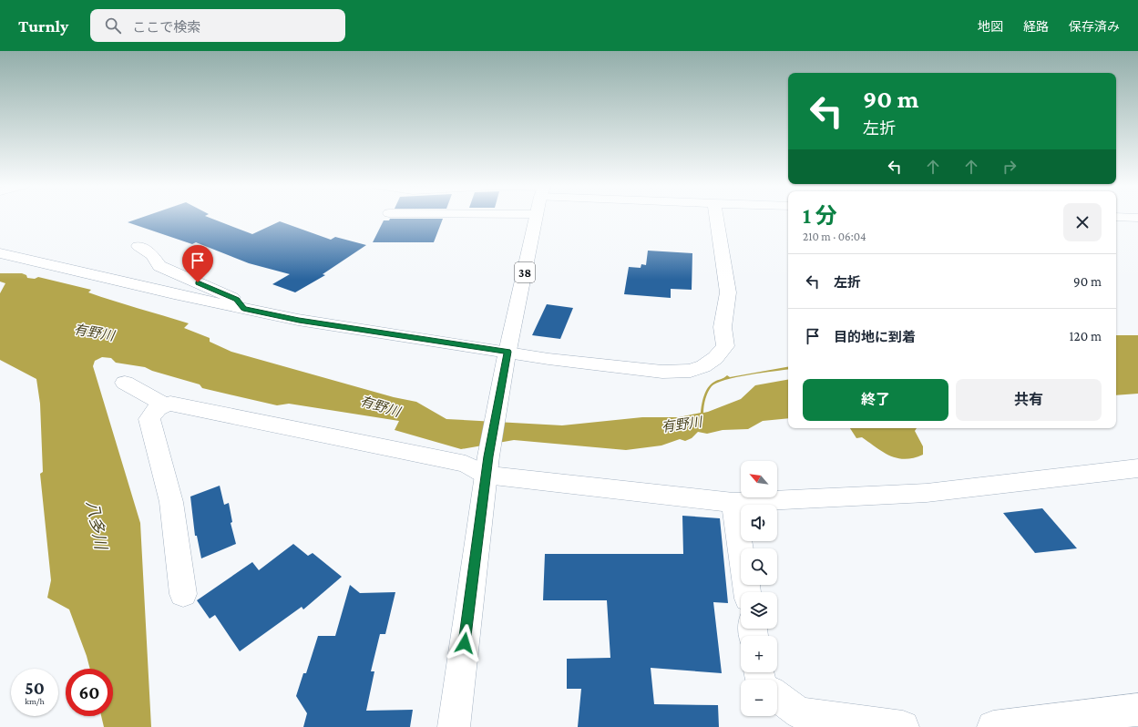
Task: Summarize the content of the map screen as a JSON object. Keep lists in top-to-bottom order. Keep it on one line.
{"streets":{"street":["38"]},"water":["有野川","八多川"],"north":"top left","page":{"header":"Turnly","search":"ここで検索","nav":["地図","経路","保存済み"],"turn":["90 m","左折"],"heading":["1 分","210 m · 06:04"],"list":[{"name":"左折","value":"90 m"},{"name":"目的地に到着","value":"120 m"}],"buttons":["終了","共有"],"map_buttons":["+","−"],"speed":"50 km/h","limit":"60"}}
